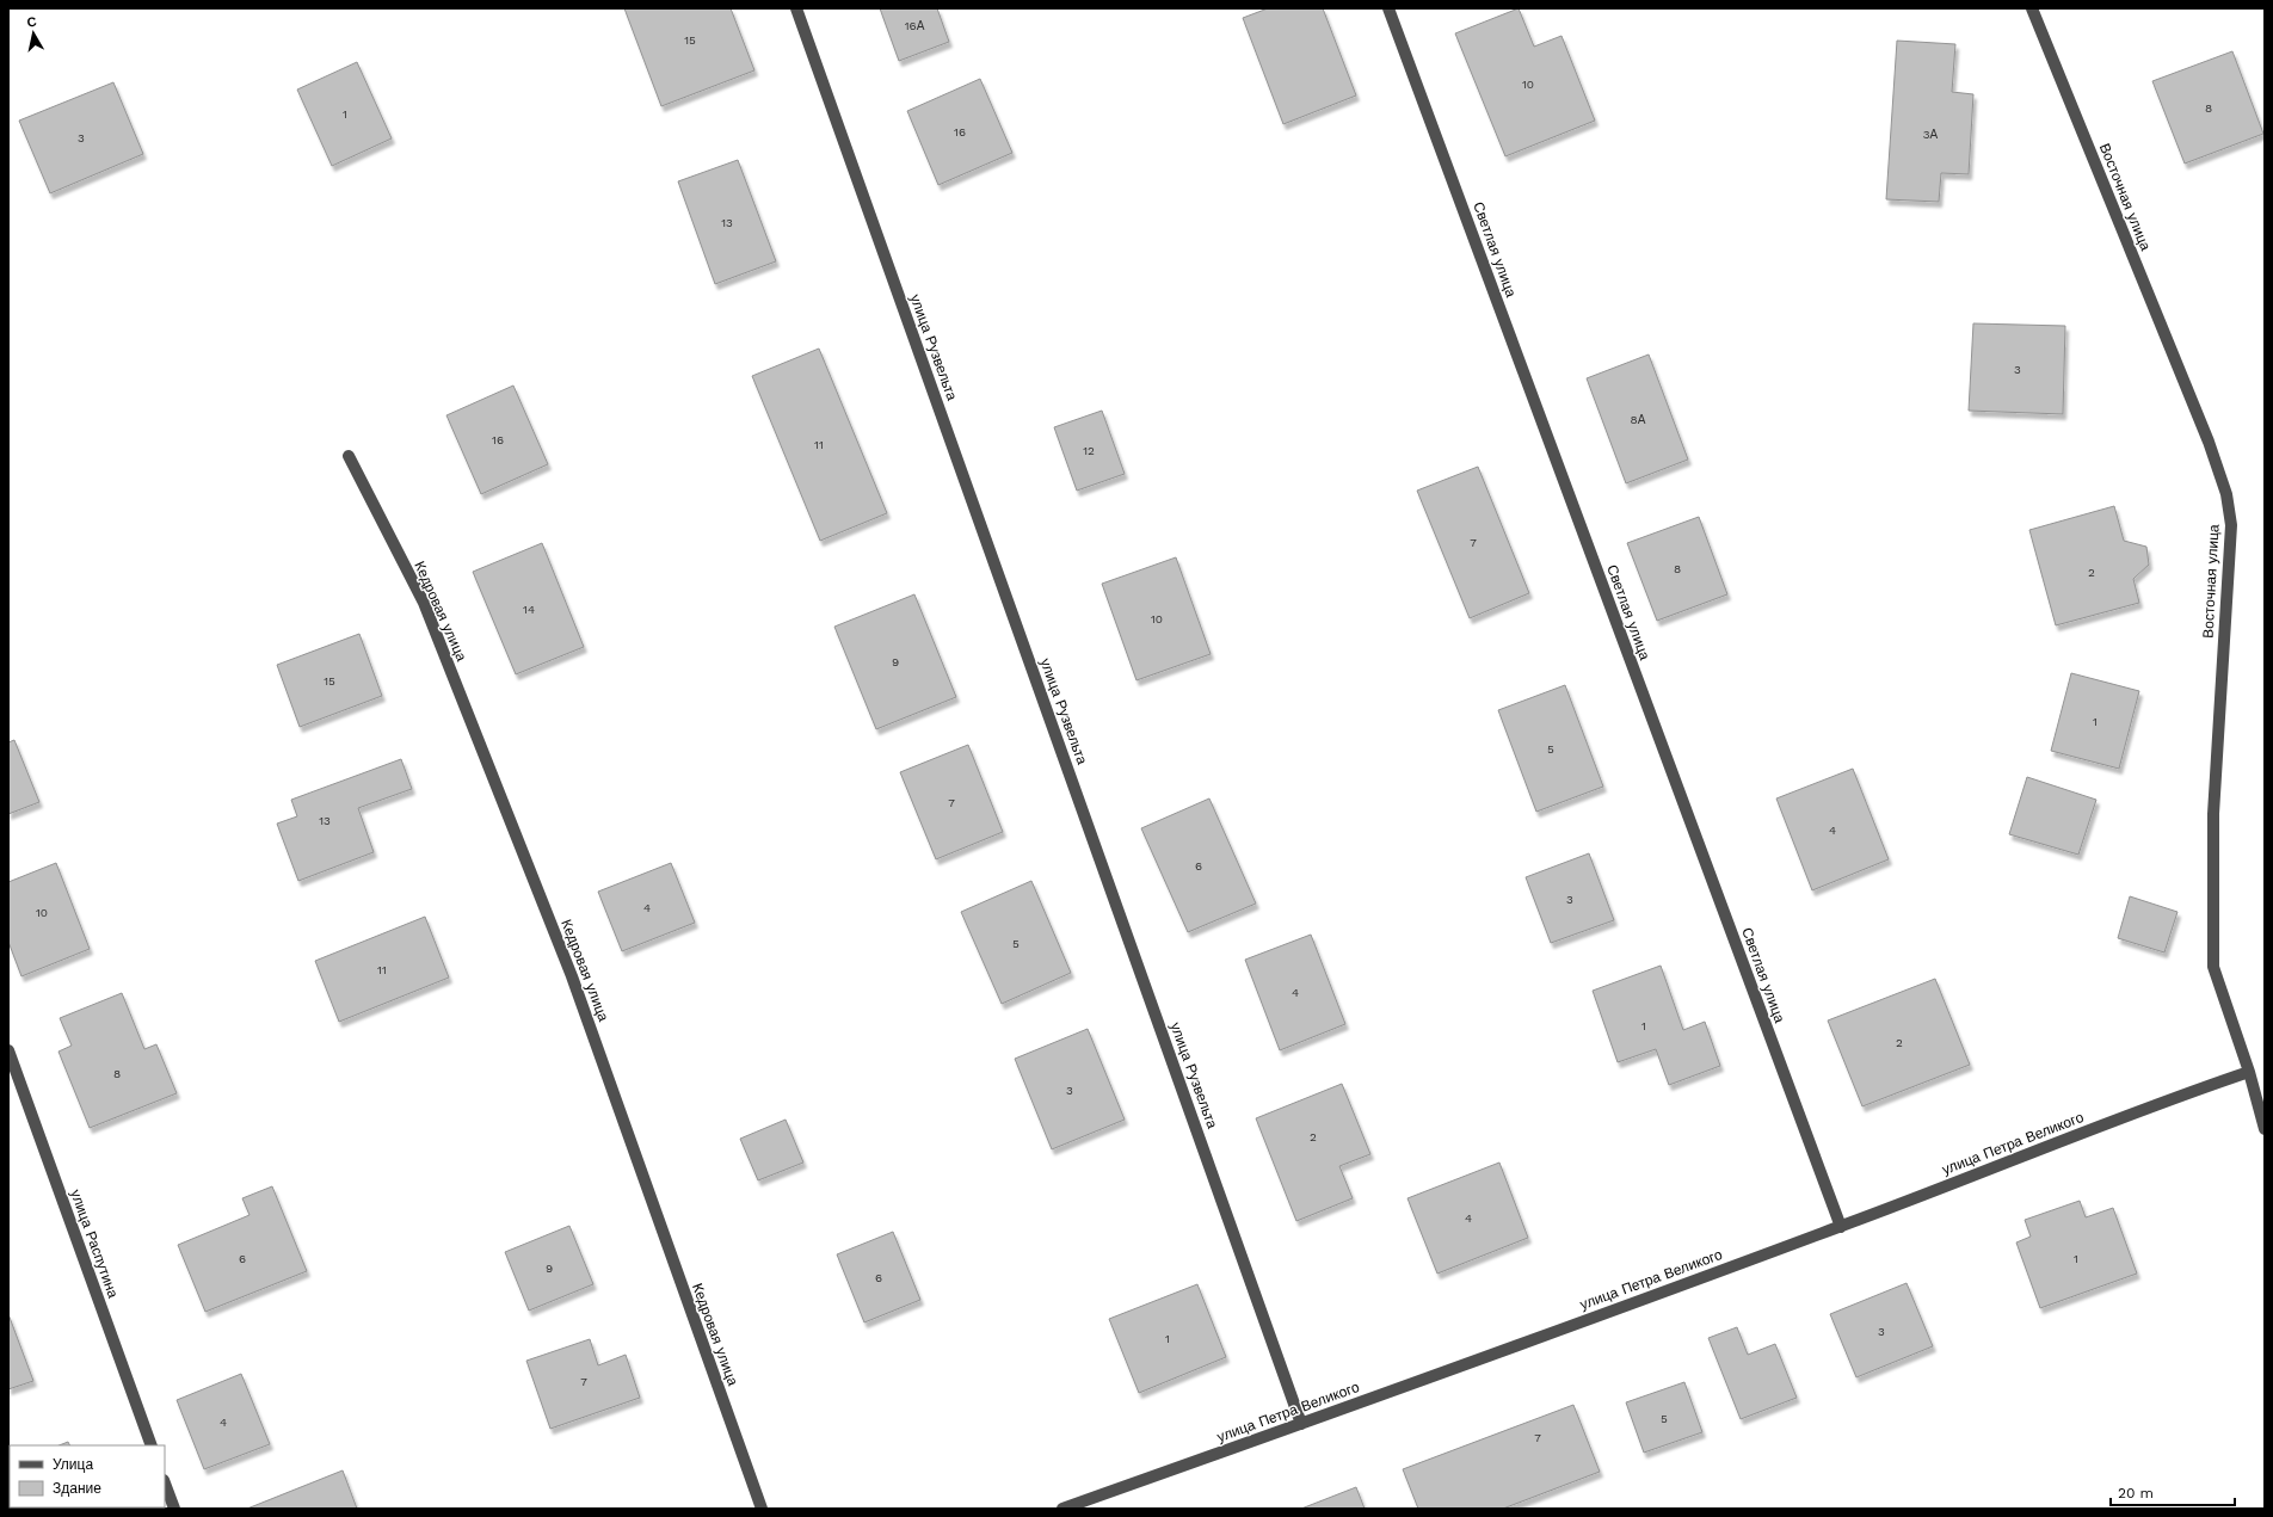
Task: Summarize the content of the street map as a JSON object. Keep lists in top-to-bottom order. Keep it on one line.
{"streets":{"street":["Восточная улица","Светлая улица","улица Рузвельта","Кедровая улица","улица Петра Великого","улица Распутина"]},"crossings":[["Восточная улица","улица Петра Великого"],["Светлая улица","улица Петра Великого"],["улица Рузвельта","улица Петра Великого"]],"house_numbers":["16А","15","10","8","1","16","3А","3","13","3","8А","16","11","12","7","8","2","14","10","9","15","1","5","7","13","4","6","3","4","10","5","11","4","1","2","8","3","2","4","6","1","9","6","3","1","7","5","4","7"],"legend":["Улица","Здание"],"scale_bar":"20 m","north":"top"}
